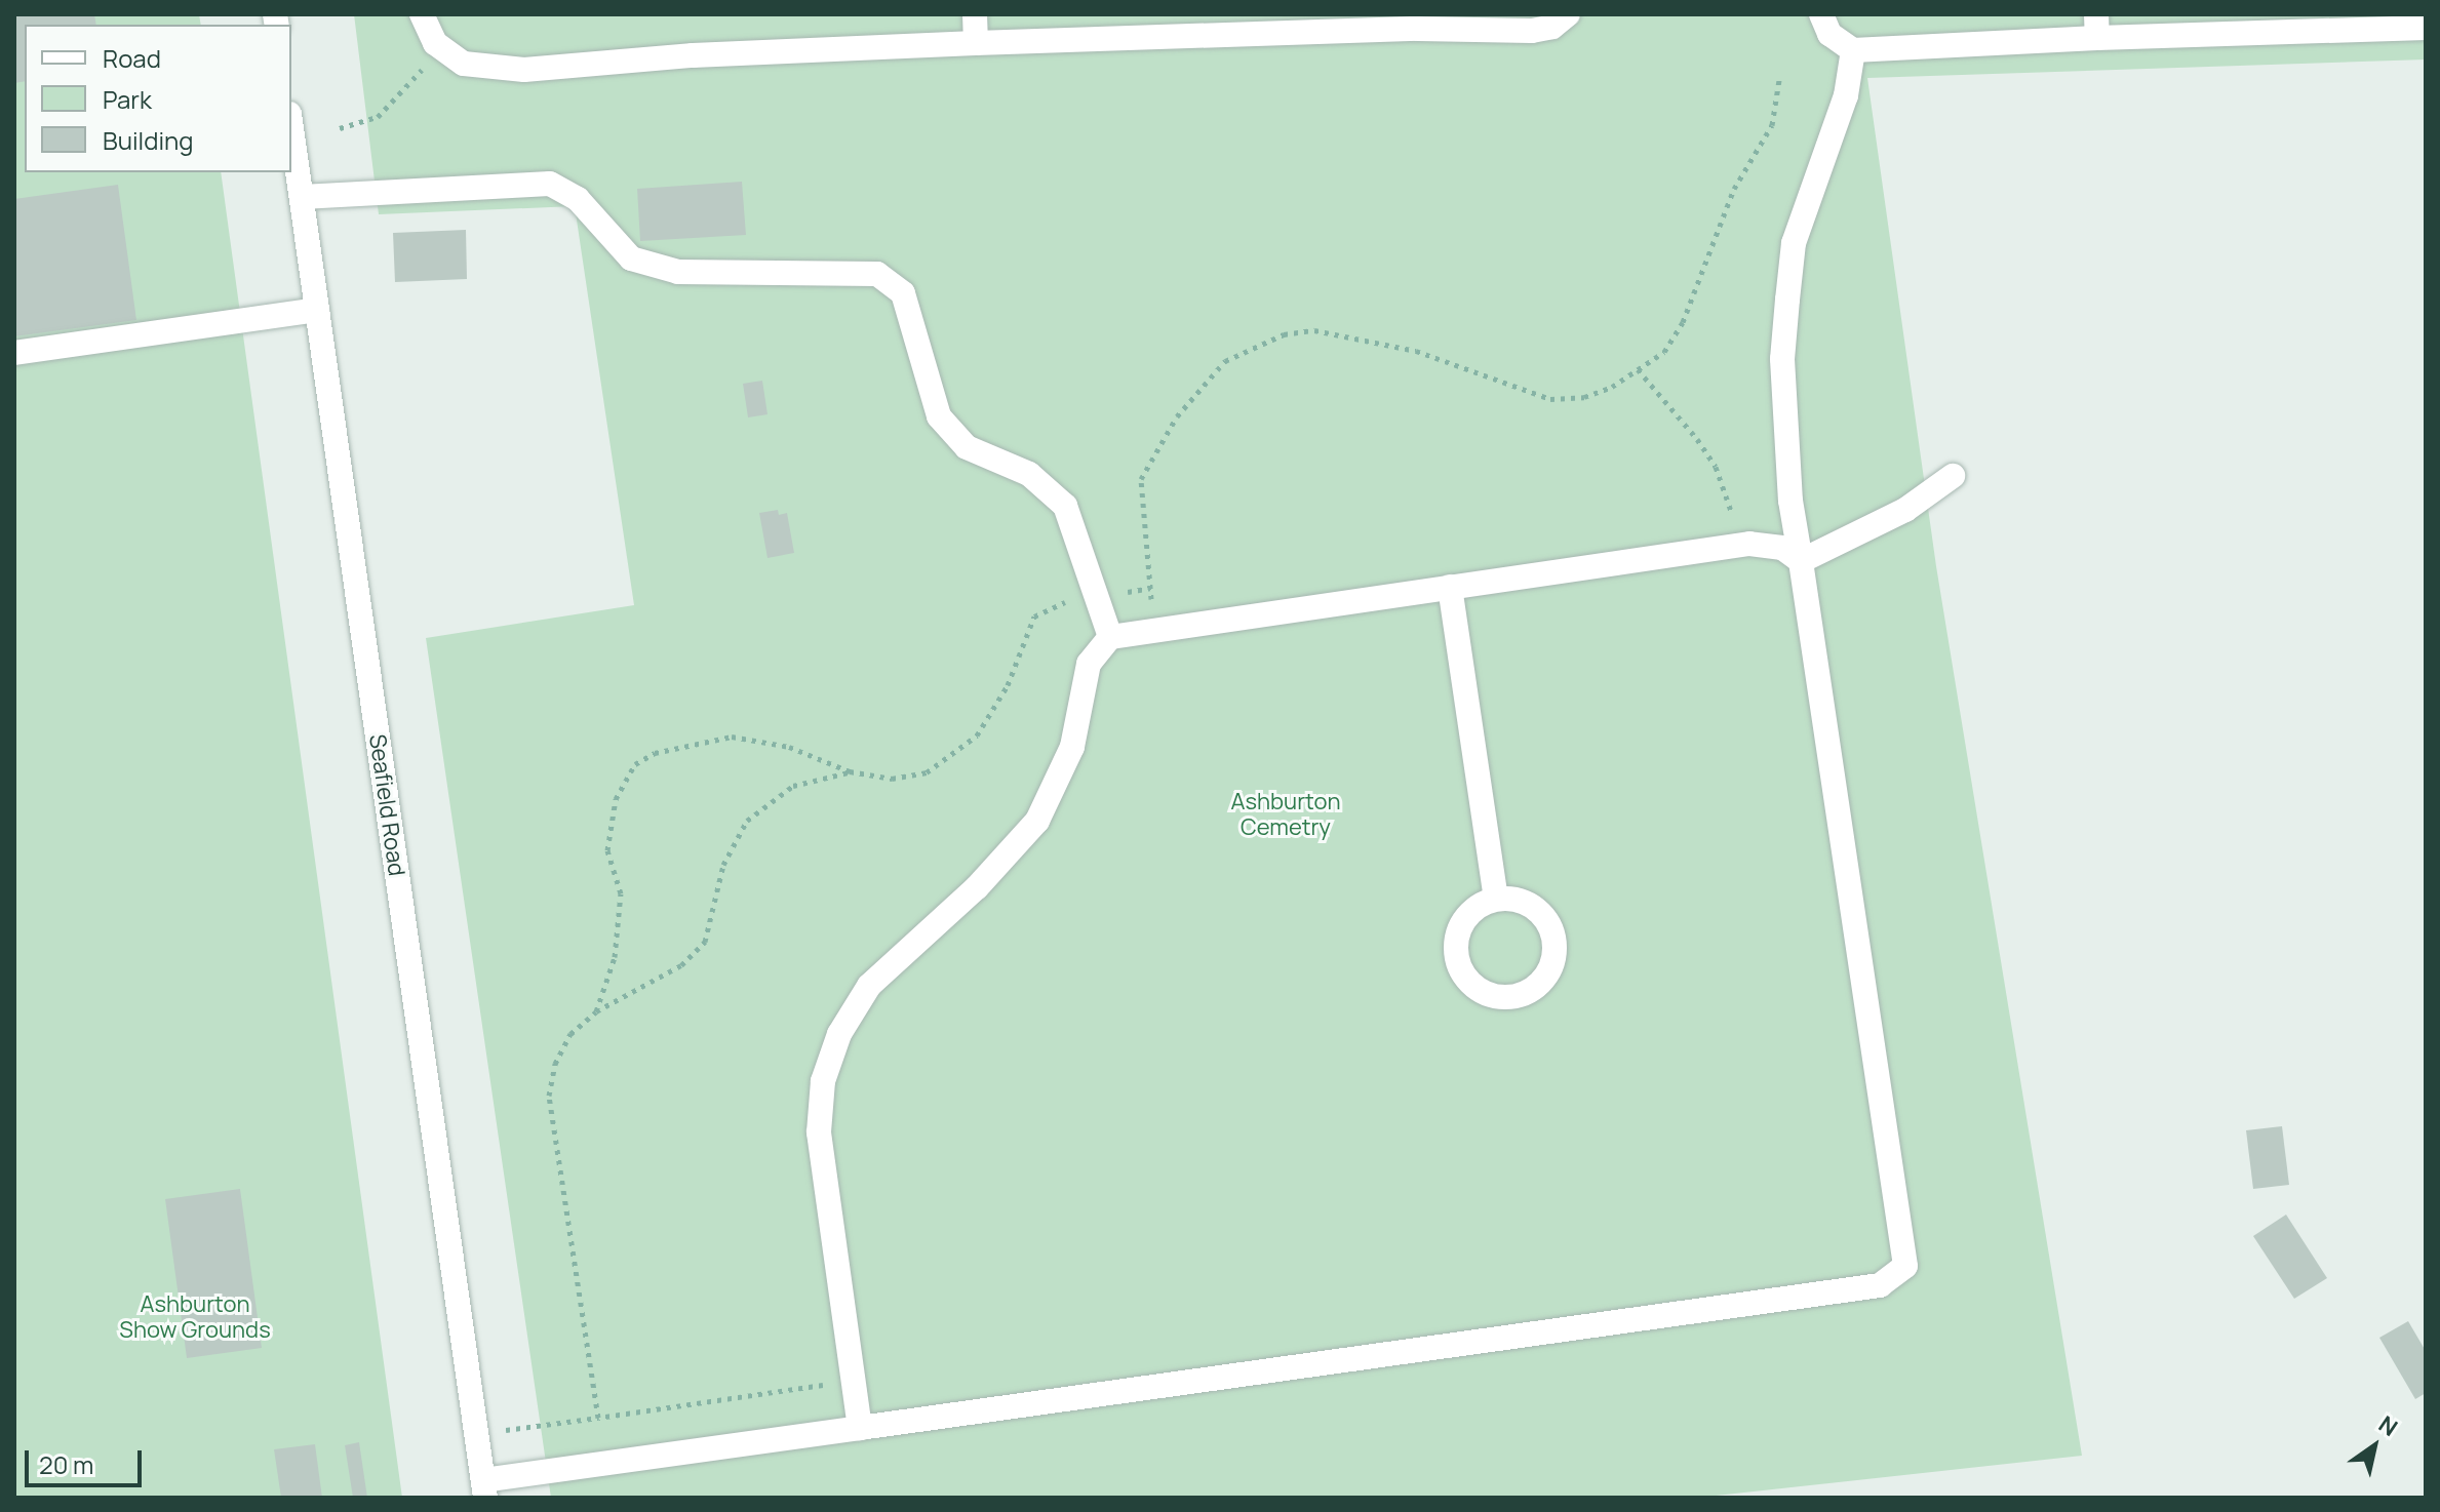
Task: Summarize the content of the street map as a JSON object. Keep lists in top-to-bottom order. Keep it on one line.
{"streets":{"street":["Seafield Road"]},"parks":["Ashburton Cemetry","Ashburton Show Grounds"],"legend":["Road","Park","Building"],"scale_bar":"20 m","north":"top right"}
